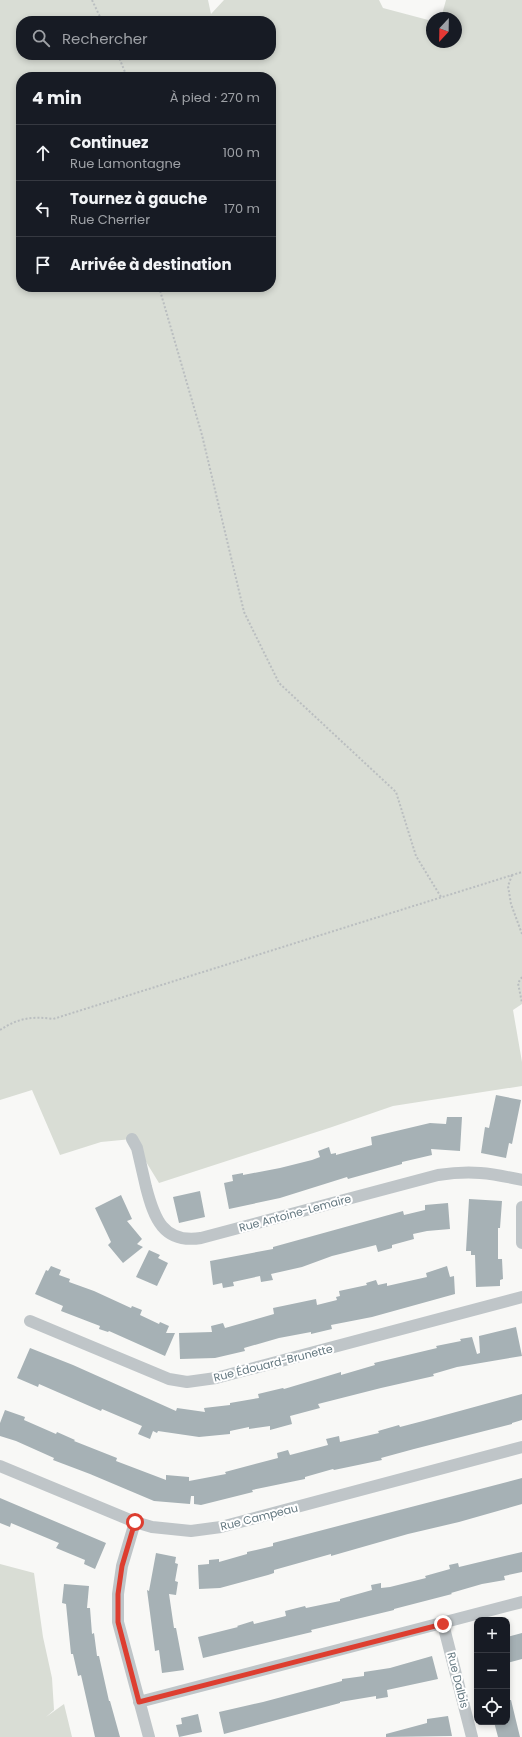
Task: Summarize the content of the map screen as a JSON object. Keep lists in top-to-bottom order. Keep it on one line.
{"streets":{"street":["Rue Antoine-Lemaire","Rue Édouard-Brunette","Rue Campeau","Rue Dalbis"]},"north":"bottom","page":{"search":"Rechercher","heading":["4 min","À pied · 270 m"],"list":[["Continuez","Rue Lamontagne","100 m"],["Tournez à gauche","Rue Cherrier","170 m"],"Arrivée à destination"],"map_buttons":["+","−"]}}
